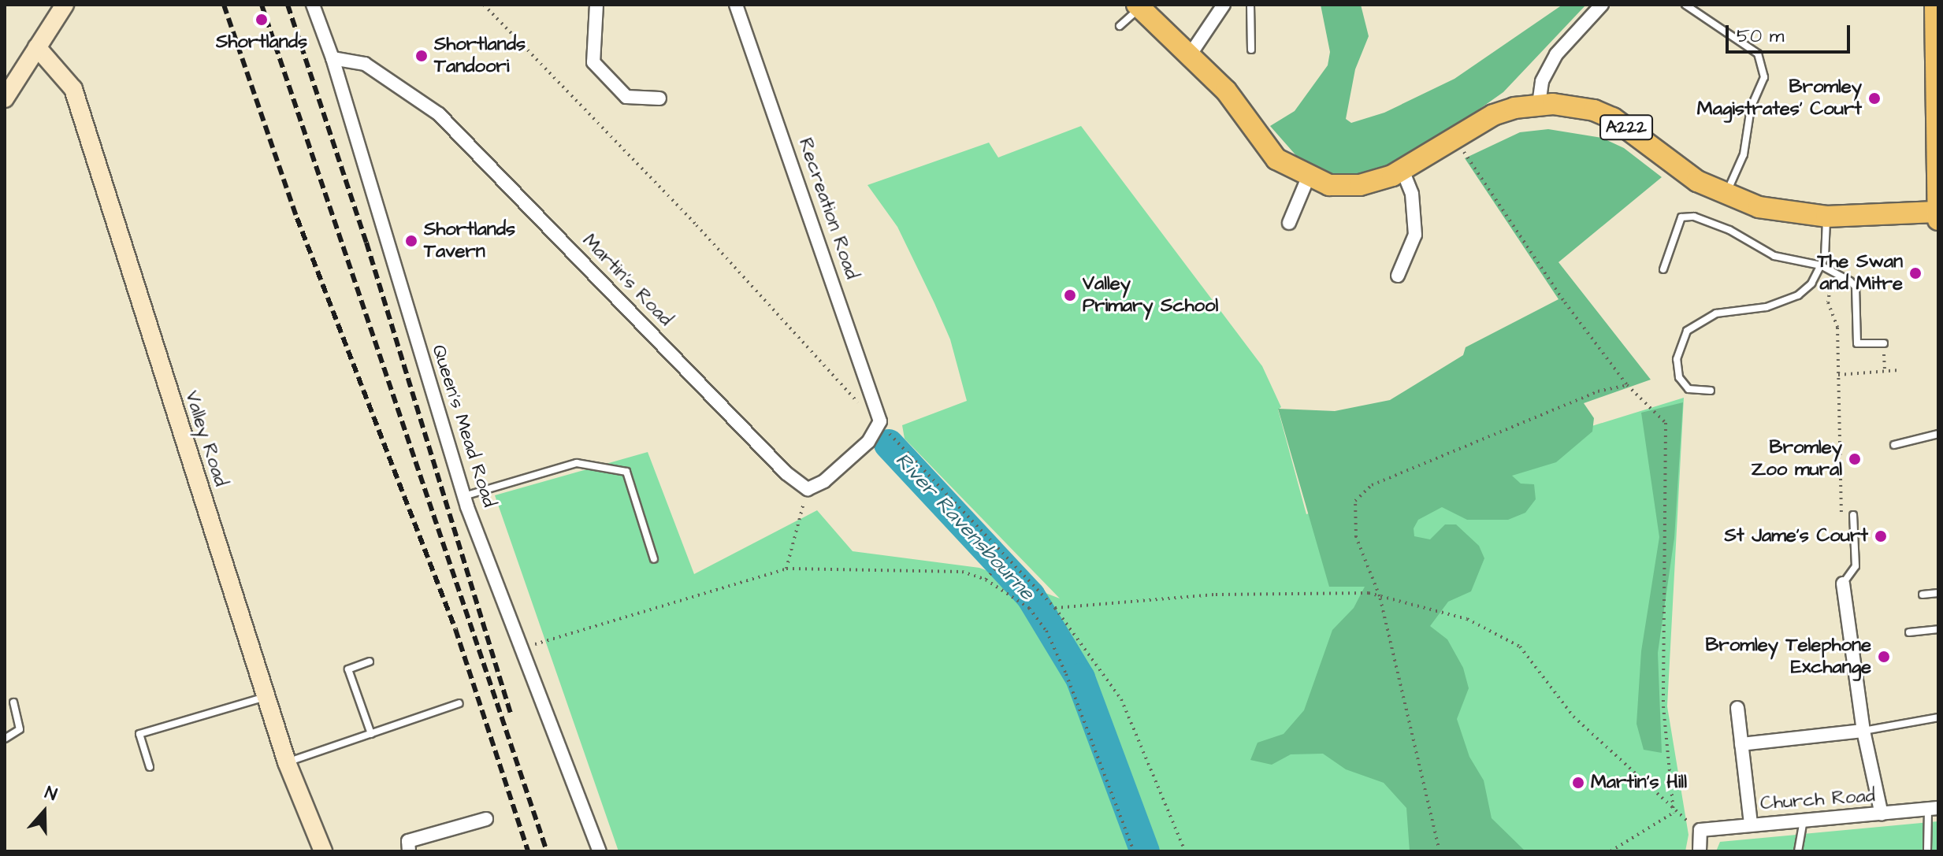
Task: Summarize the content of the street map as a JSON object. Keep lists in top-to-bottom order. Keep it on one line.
{"streets":{"main road":["A222"],"street":["Recreation Road","Martin's Road","Queen's Mead Road","Valley Road","Church Road"]},"crossings":[["Martin's Road","Queen's Mead Road"]],"water":["River Ravensbourne"],"places":["Shortlands","Shortlands Tandoori","Bromley Magistrates' Court","Shortlands Tavern","The Swan and Mitre","Valley Primary School","Bromley Zoo mural","St Jame's Court","Bromley Telephone Exchange","Martin's Hill"],"scale_bar":"50 m","north":"top"}
